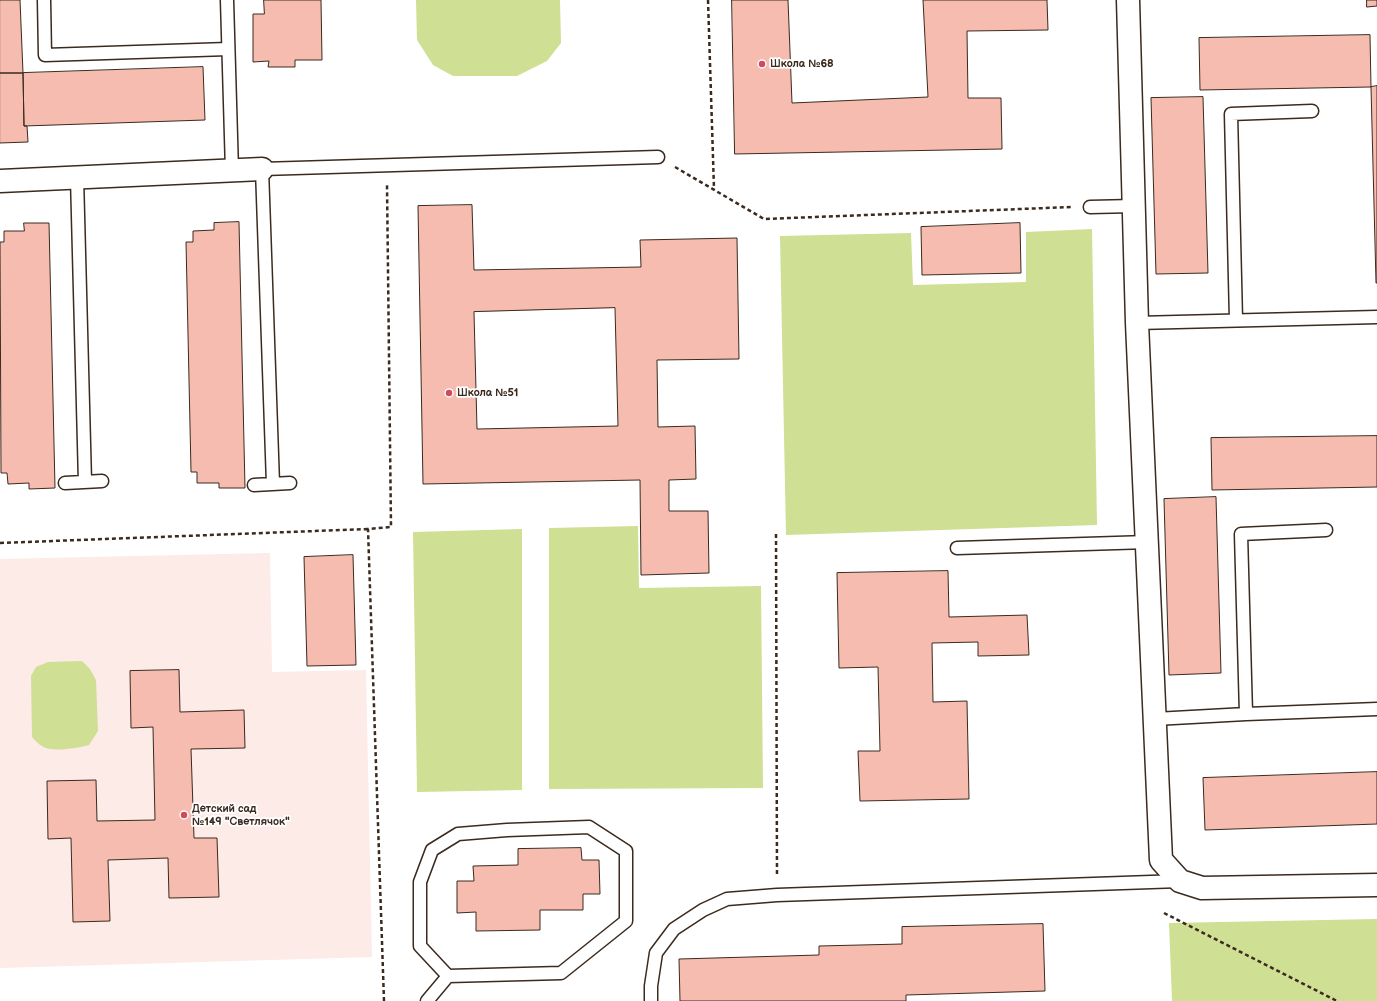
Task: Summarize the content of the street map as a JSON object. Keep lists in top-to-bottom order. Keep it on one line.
{"places":["Школа №68","Школа №51","Детский сад №149 \"Светлячок\""]}
